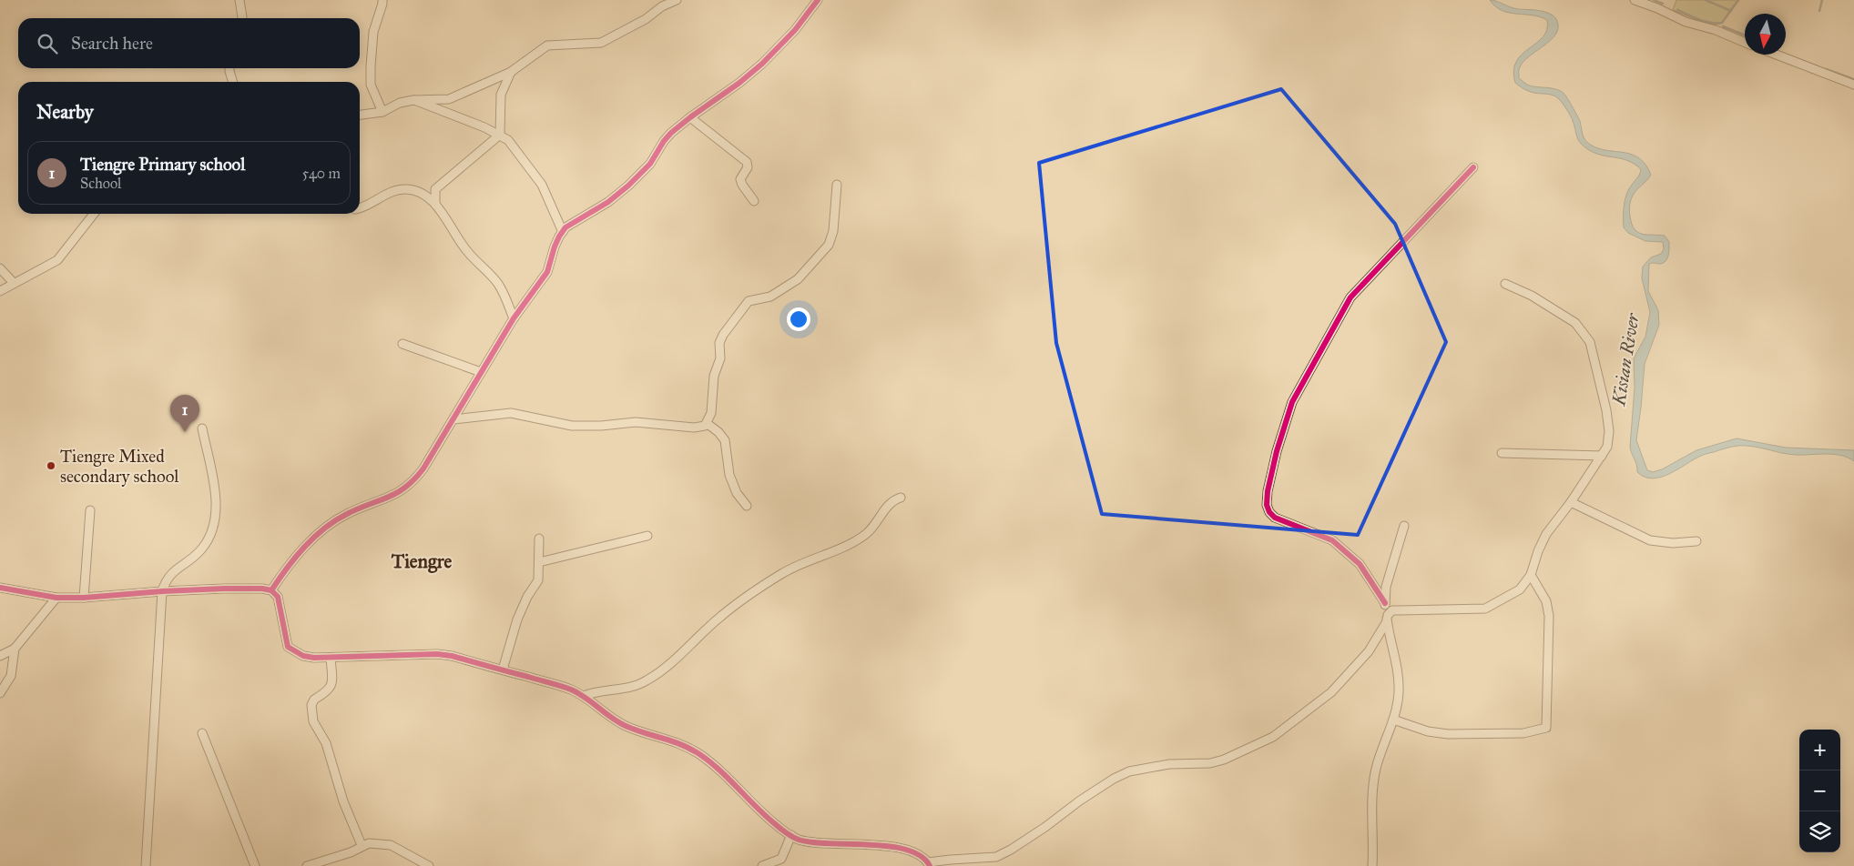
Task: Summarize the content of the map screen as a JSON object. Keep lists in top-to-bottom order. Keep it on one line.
{"districts":["Tiengre"],"water":["Kisian River"],"places":["Tiengre Mixed secondary school"],"north":"bottom","page":{"search":"Search here","heading":"Nearby","list":[{"mark":"1","name":"Tiengre Primary school","note":"School","value":"540 m"}],"pins":"1","map_buttons":["+","−"]}}
